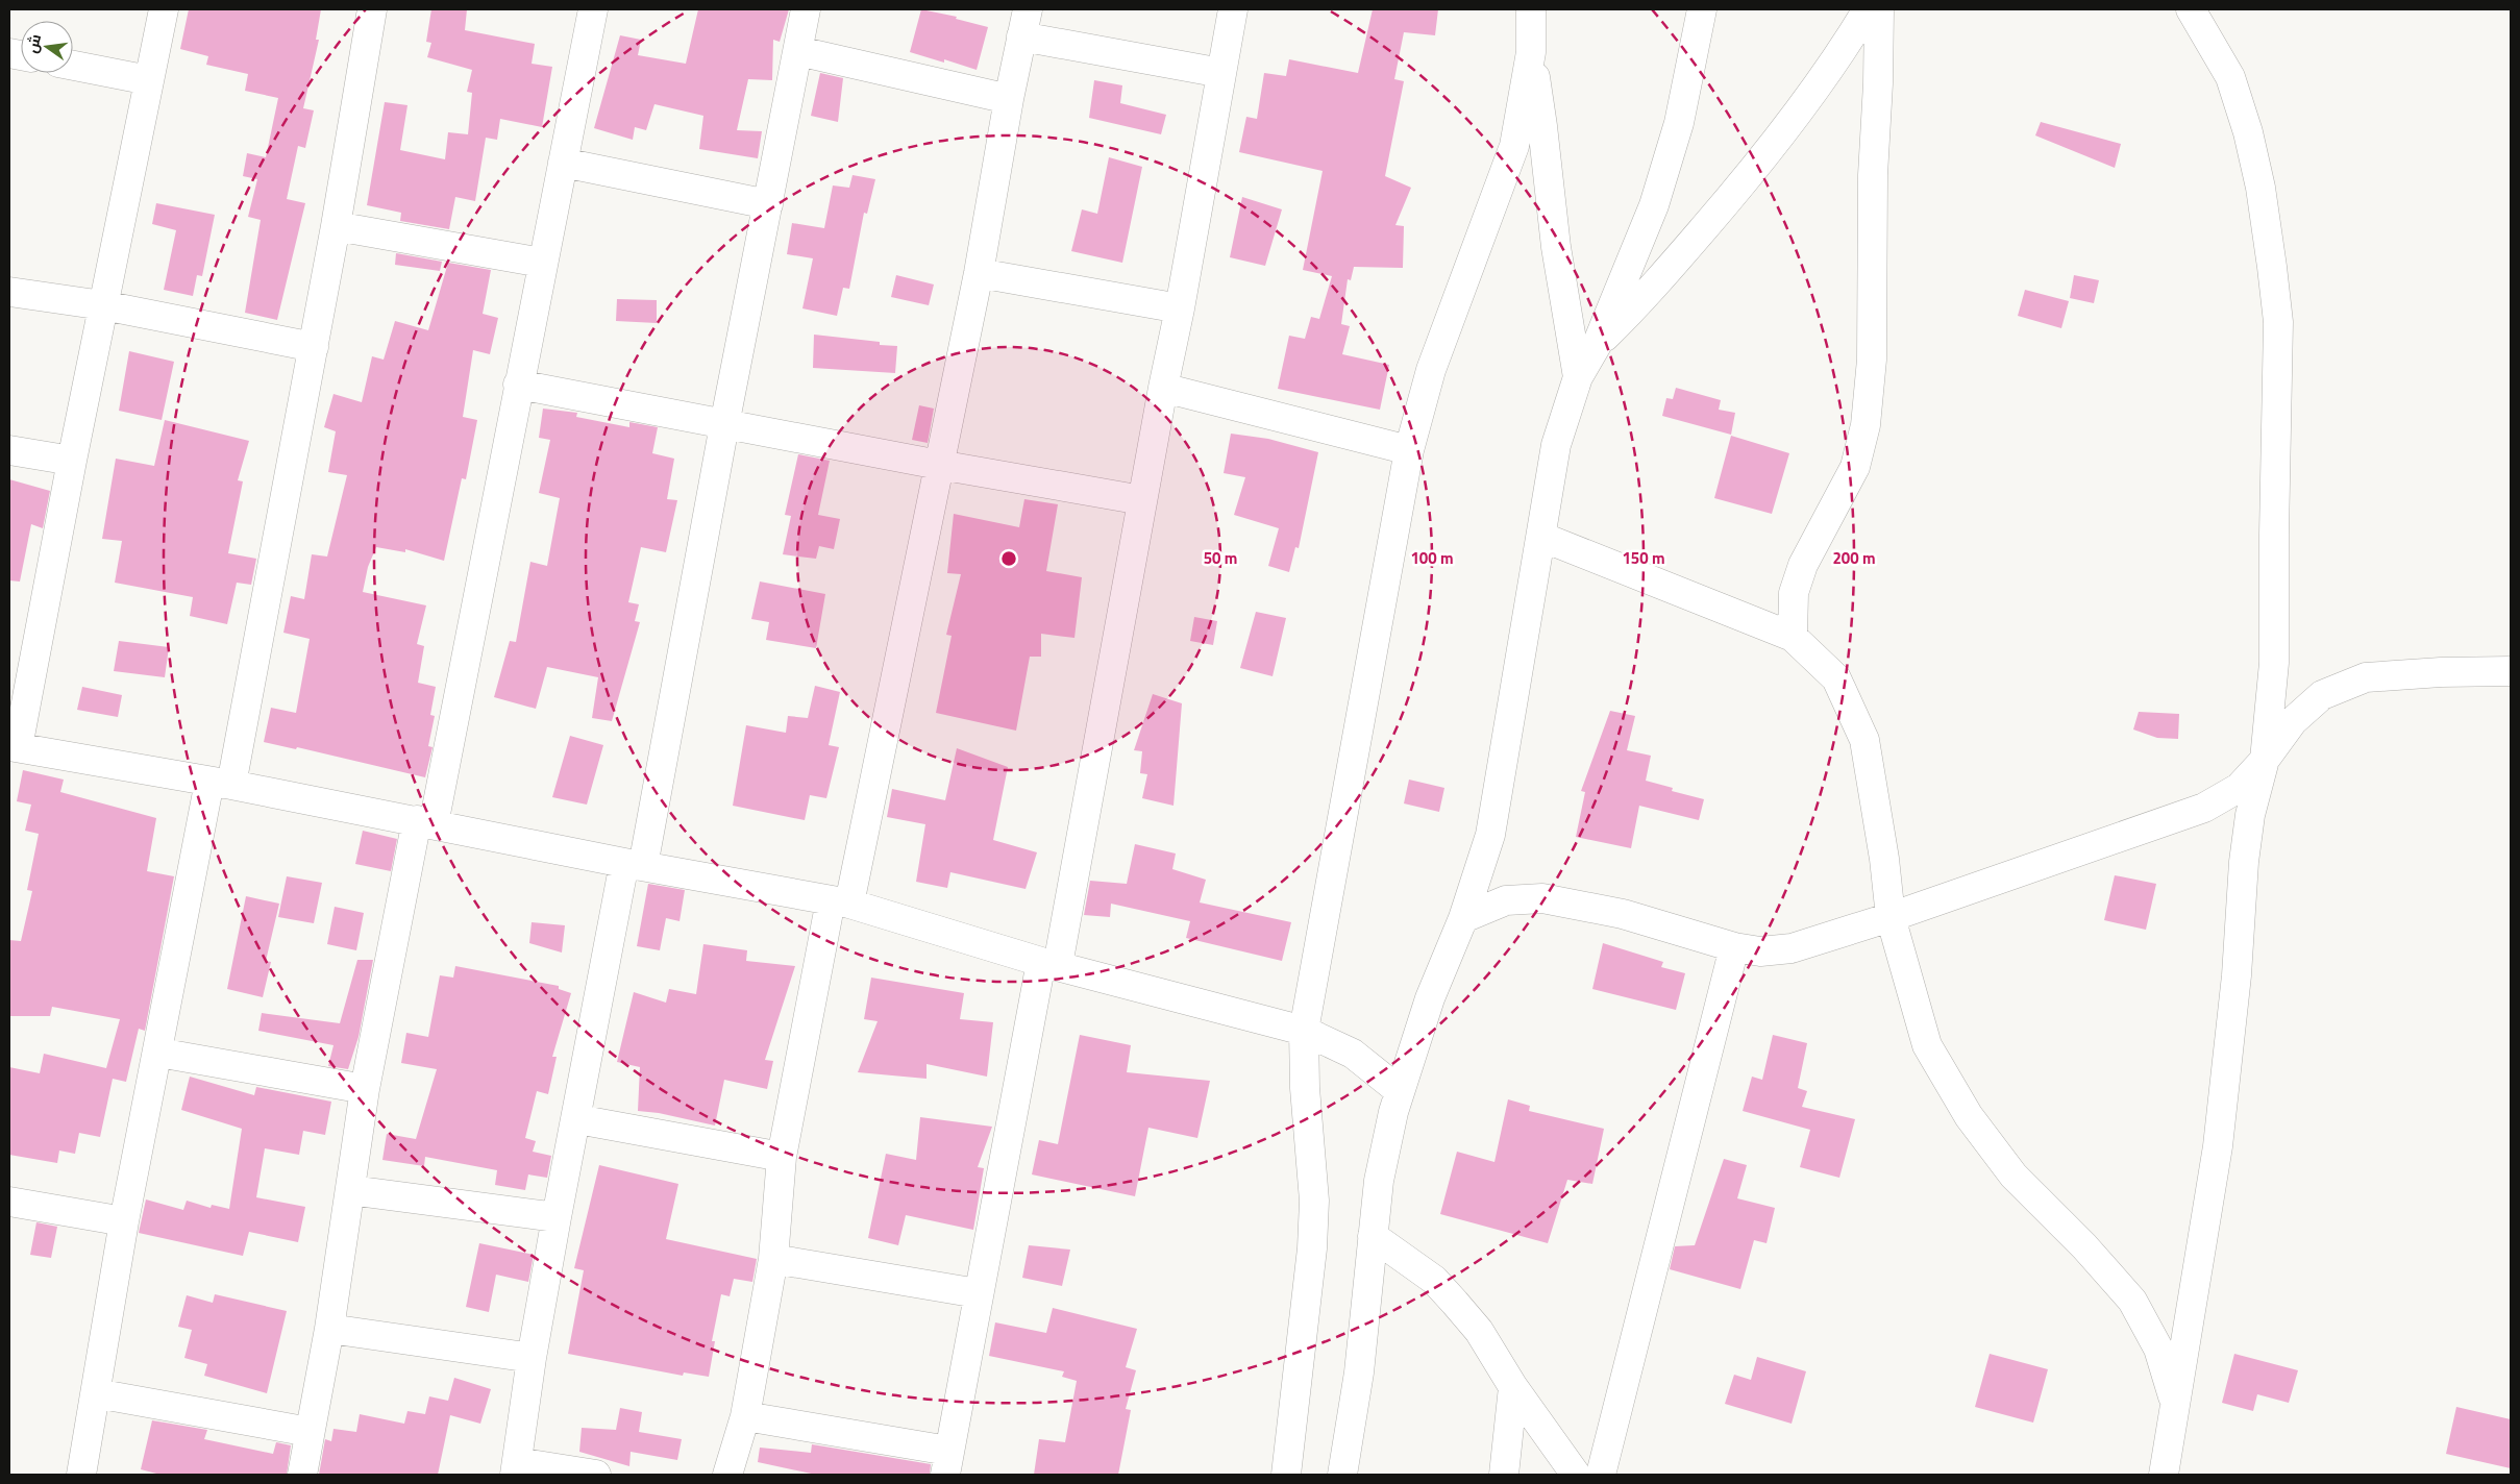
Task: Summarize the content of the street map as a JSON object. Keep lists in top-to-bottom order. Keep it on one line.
{"north":"left","rings":["50 m","100 m","150 m","200 m"]}
